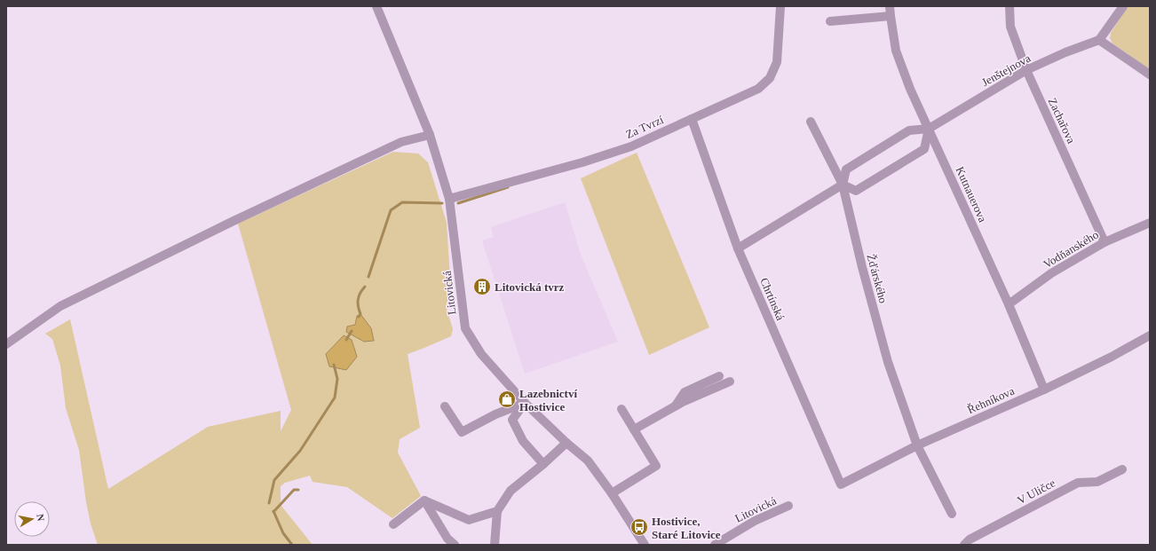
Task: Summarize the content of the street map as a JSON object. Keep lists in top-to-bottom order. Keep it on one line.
{"streets":{"street":["Jenštejnova","Zachařova","Za Tvrzí","Kutnauerova","Vodňanského","Žďárského","Litovická","Chrtínská","Řehníkova","V Uličce"]},"crossings":[["Jenštejnova","Zachařova"],["Jenštejnova","Kutnauerova"],["Jenštejnova","Žďárského"],["Zachařova","Vodňanského"],["Za Tvrzí","Litovická"],["Za Tvrzí","Chrtínská"],["Kutnauerova","Vodňanského"],["Kutnauerova","Řehníkova"],["Žďárského","Řehníkova"],["Chrtínská","Řehníkova"]],"places":{"building":["Litovická tvrz"],"shop":["Lazebnictví Hostivice"],"bus stop":["Hostivice, Staré Litovice"]},"north":"right"}
